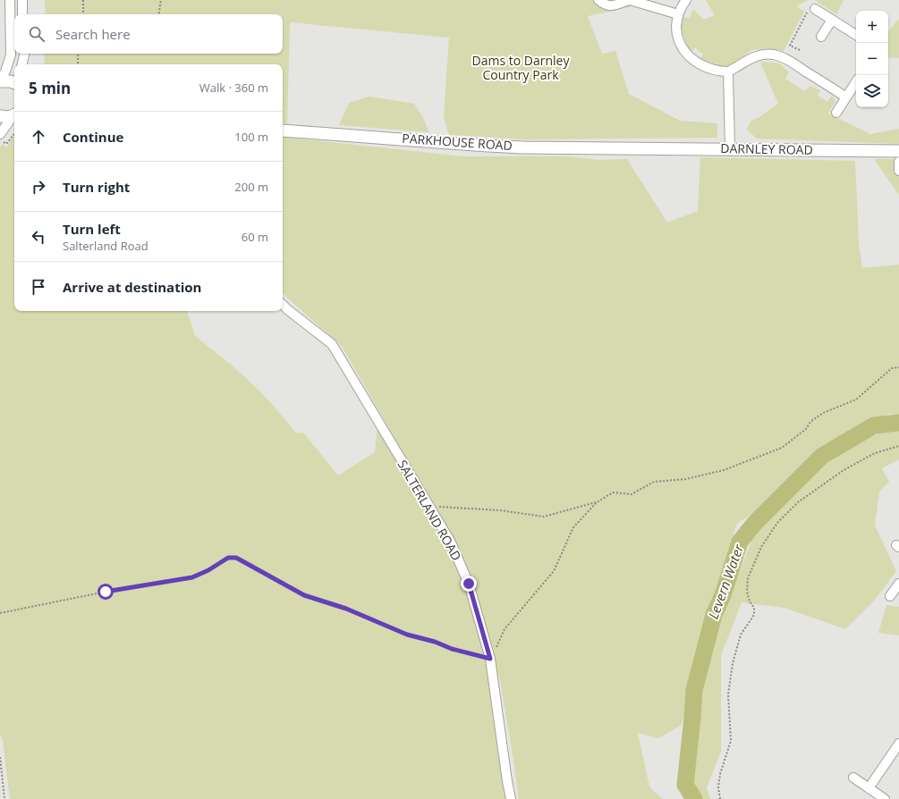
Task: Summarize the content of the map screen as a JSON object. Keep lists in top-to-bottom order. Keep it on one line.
{"streets":{"main road":["PARKHOUSE ROAD","DARNLEY ROAD"],"street":["SALTERLAND ROAD"]},"crossings":[["PARKHOUSE ROAD","DARNLEY ROAD"]],"water":["Levern Water"],"parks":["Dams to Darnley Country Park"],"page":{"map_buttons":["+","−"],"search":"Search here","heading":["5 min","Walk · 360 m"],"list":[["Continue","100 m"],["Turn right","200 m"],["Turn left","Salterland Road","60 m"],"Arrive at destination"]}}
